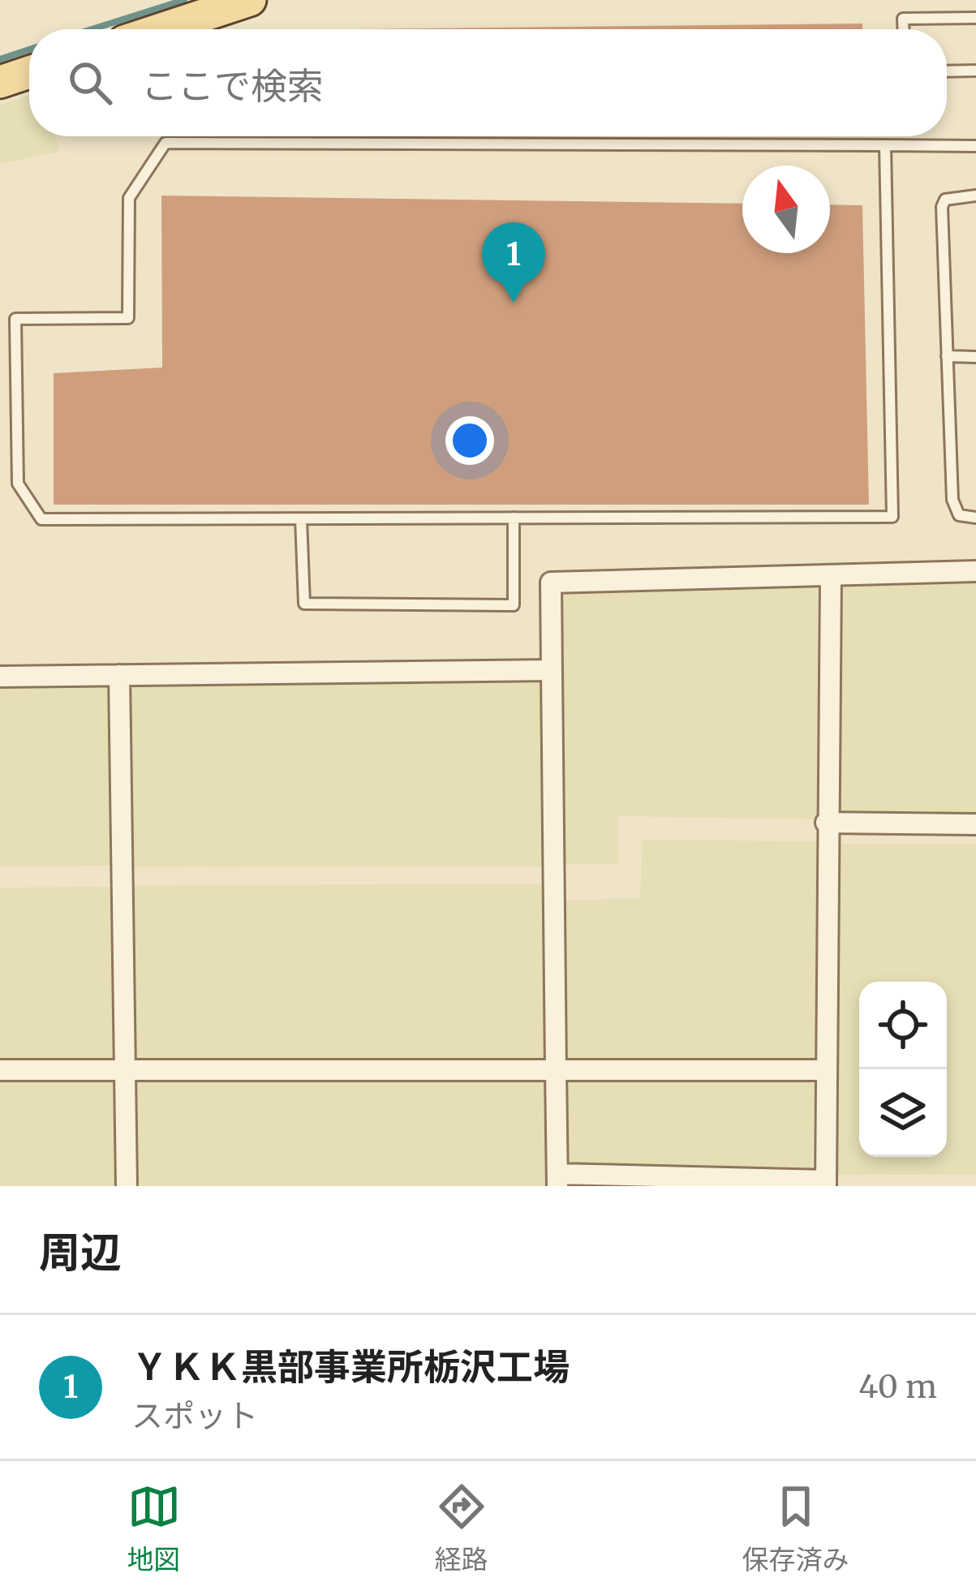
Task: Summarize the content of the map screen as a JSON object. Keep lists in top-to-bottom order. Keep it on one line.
{"north":"top","page":{"search":"ここで検索","pins":"1","heading":"周辺","list":[{"mark":"1","name":"ＹＫＫ黒部事業所栃沢工場","note":"スポット","value":"40 m"}],"nav":["地図","経路","保存済み"]}}
